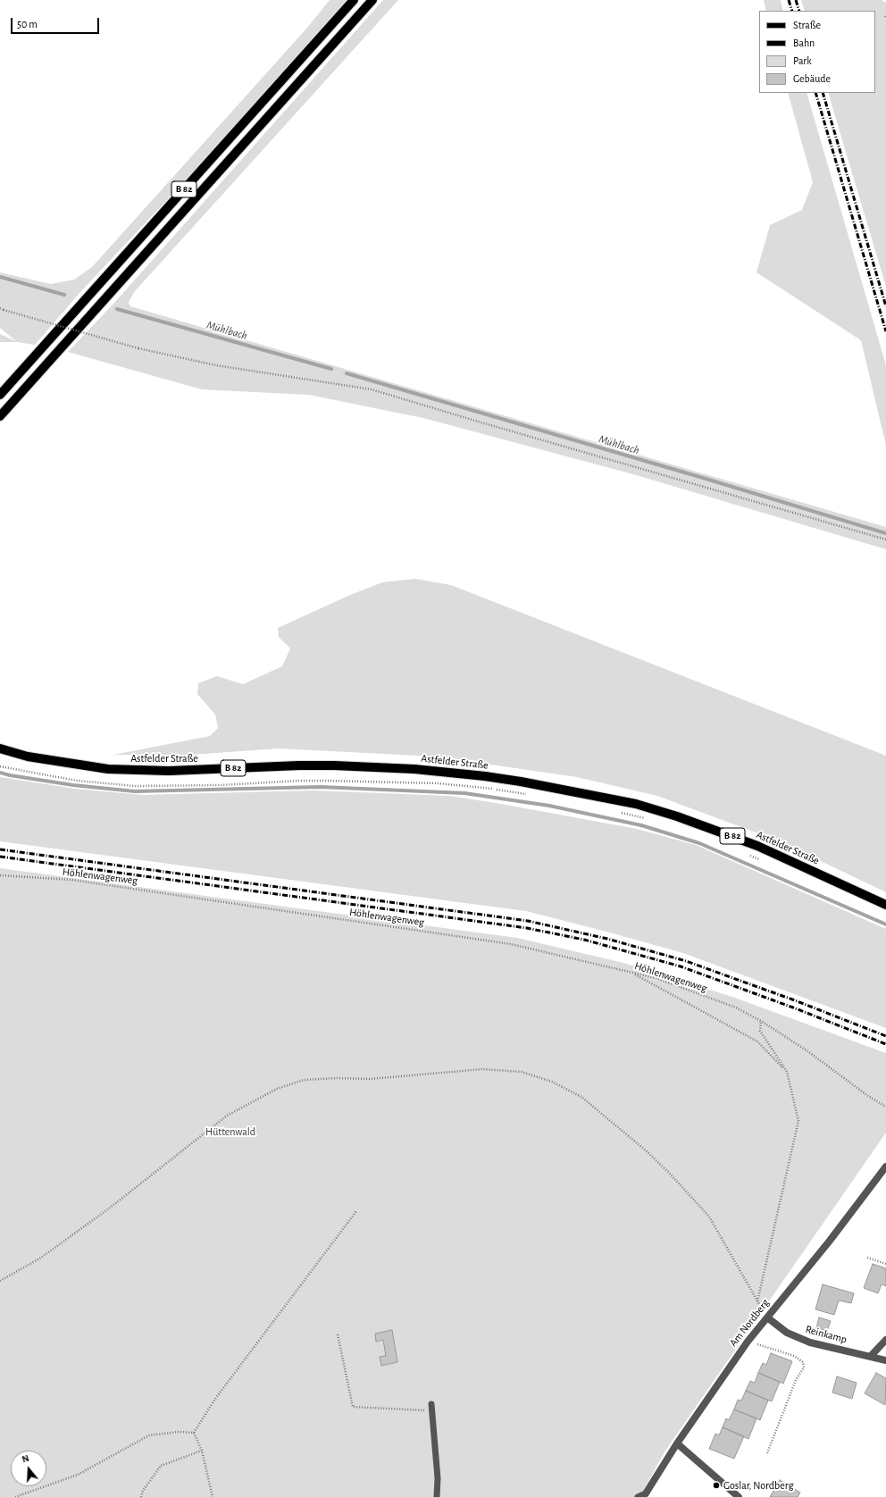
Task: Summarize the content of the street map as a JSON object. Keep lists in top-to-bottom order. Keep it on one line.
{"streets":{"main road":["B 82","Astfelder Straße"],"street":["Am Nordberg","Reinkamp"],"path":["Höhlenwagenweg"]},"crossings":[["Am Nordberg","Reinkamp"]],"water":["Mühlbach"],"parks":["Hüttenwald"],"places":["Goslar, Nordberg"],"legend":["Straße","Bahn","Park","Gebäude"],"scale_bar":"50 m","north":"top"}
